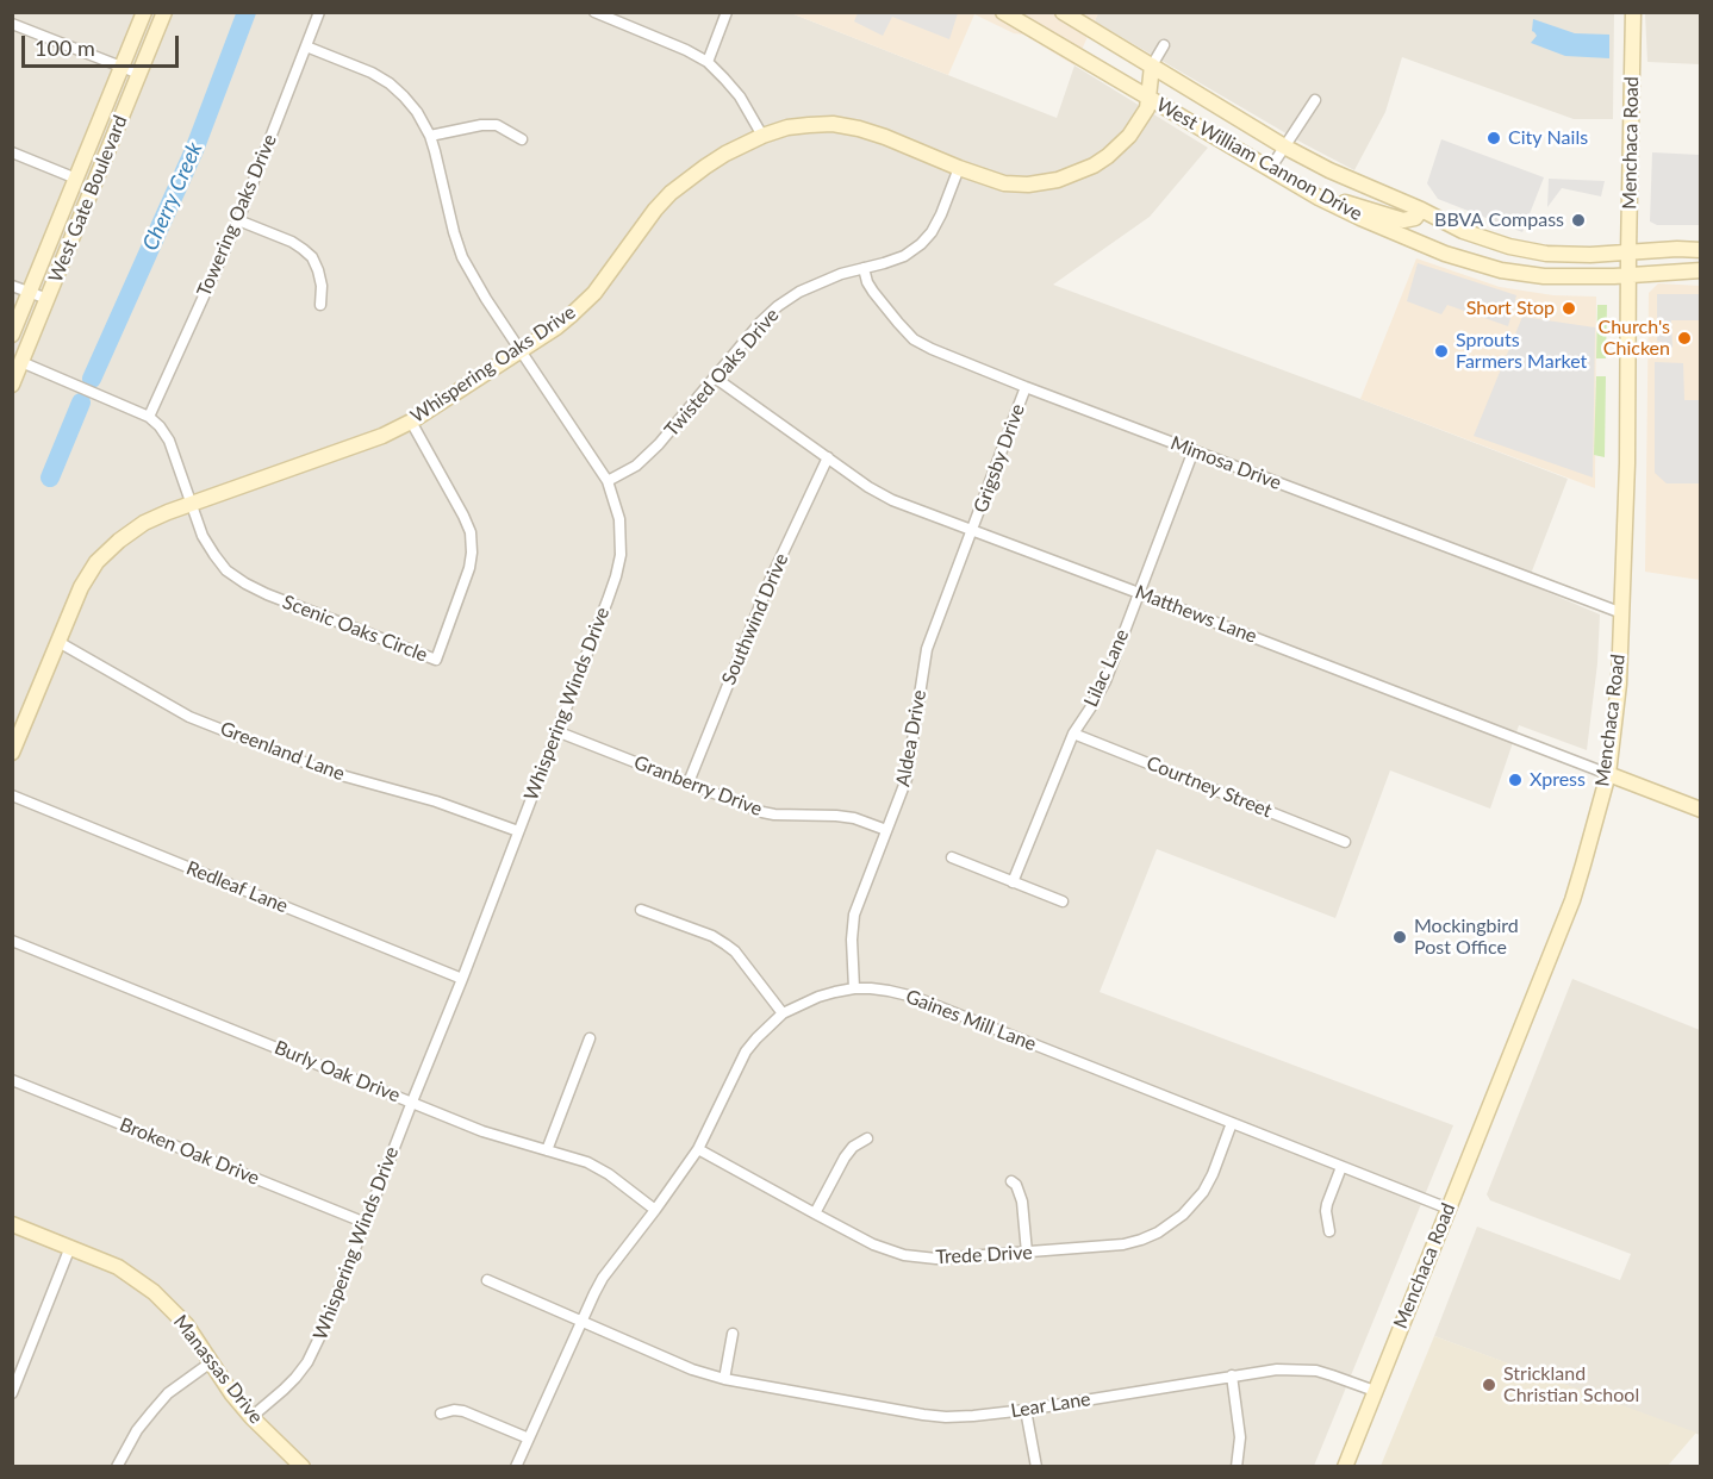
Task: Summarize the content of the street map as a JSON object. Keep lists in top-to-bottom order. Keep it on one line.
{"streets":{"main road":["Menchaca Road","West William Cannon Drive","West Gate Boulevard","Whispering Oaks Drive","Matthews Lane","Manassas Drive"],"street":["Towering Oaks Drive","Twisted Oaks Drive","Grigsby Drive","Mimosa Drive","Southwind Drive","Scenic Oaks Circle","Lilac Lane","Whispering Winds Drive","Aldea Drive","Greenland Lane","Granberry Drive","Courtney Street","Redleaf Lane","Gaines Mill Lane","Burly Oak Drive","Broken Oak Drive","Trede Drive","Lear Lane"]},"crossings":[["Menchaca Road","West William Cannon Drive"],["Menchaca Road","Mimosa Drive"],["Menchaca Road","Matthews Lane"],["Menchaca Road","Gaines Mill Lane"],["Menchaca Road","Lear Lane"],["West William Cannon Drive","Whispering Oaks Drive"],["Towering Oaks Drive","Whispering Winds Drive"],["Whispering Oaks Drive","Twisted Oaks Drive"],["Whispering Oaks Drive","Scenic Oaks Circle"],["Whispering Oaks Drive","Whispering Winds Drive"],["Whispering Oaks Drive","Greenland Lane"],["Twisted Oaks Drive","Mimosa Drive"],["Twisted Oaks Drive","Matthews Lane"],["Twisted Oaks Drive","Whispering Winds Drive"],["Grigsby Drive","Mimosa Drive"],["Grigsby Drive","Matthews Lane"],["Grigsby Drive","Aldea Drive"],["Mimosa Drive","Lilac Lane"],["Matthews Lane","Southwind Drive"],["Matthews Lane","Lilac Lane"],["Matthews Lane","Aldea Drive"],["Southwind Drive","Granberry Drive"],["Lilac Lane","Courtney Street"],["Whispering Winds Drive","Greenland Lane"],["Whispering Winds Drive","Granberry Drive"],["Whispering Winds Drive","Redleaf Lane"],["Whispering Winds Drive","Burly Oak Drive"],["Whispering Winds Drive","Broken Oak Drive"],["Whispering Winds Drive","Manassas Drive"],["Aldea Drive","Granberry Drive"],["Aldea Drive","Gaines Mill Lane"],["Gaines Mill Lane","Burly Oak Drive"],["Gaines Mill Lane","Trede Drive"],["Gaines Mill Lane","Lear Lane"]],"water":["Cherry Creek"],"places":["City Nails","BBVA Compass","Short Stop","Church's Chicken","Sprouts Farmers Market","Xpress","Mockingbird Post Office","Strickland Christian School"],"scale_bar":"100 m"}
